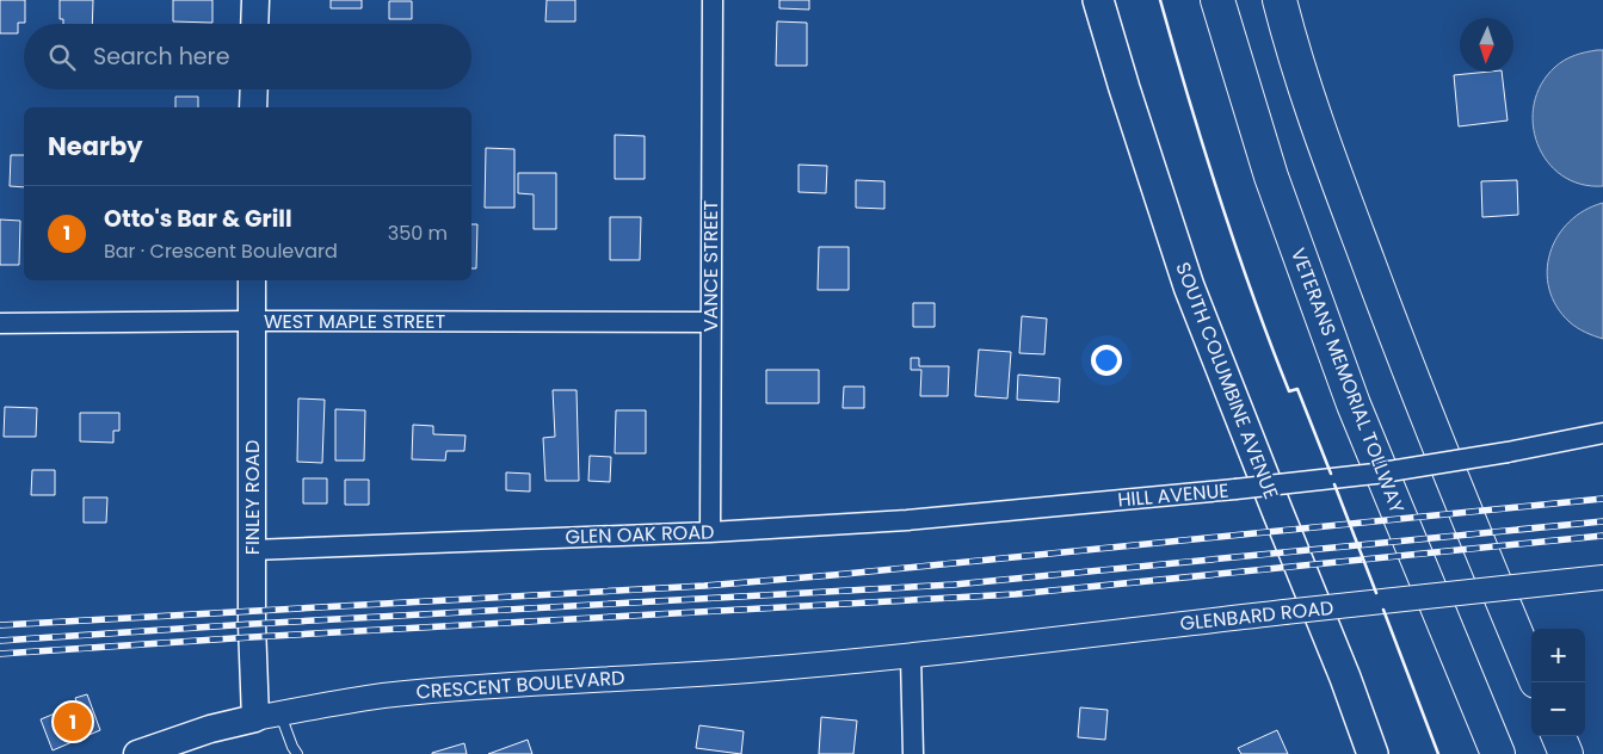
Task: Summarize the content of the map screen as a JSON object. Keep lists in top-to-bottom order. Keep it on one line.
{"streets":{"highway":["VETERANS MEMORIAL TOLLWAY"],"main road":["SOUTH COLUMBINE AVENUE","FINLEY ROAD","CRESCENT BOULEVARD"],"street":["VANCE STREET","WEST MAPLE STREET","HILL AVENUE","GLEN OAK ROAD","GLENBARD ROAD"]},"crossings":[["VANCE STREET","WEST MAPLE STREET"],["VANCE STREET","GLEN OAK ROAD"],["WEST MAPLE STREET","FINLEY ROAD"],["HILL AVENUE","GLEN OAK ROAD"],["FINLEY ROAD","GLEN OAK ROAD"],["FINLEY ROAD","CRESCENT BOULEVARD"],["GLENBARD ROAD","CRESCENT BOULEVARD"]],"north":"bottom","page":{"search":"Search here","heading":"Nearby","list":[{"mark":"1","name":"Otto's Bar & Grill","note":"Bar · Crescent Boulevard","value":"350 m"}],"map_buttons":["+","−"],"pins":"1"}}
